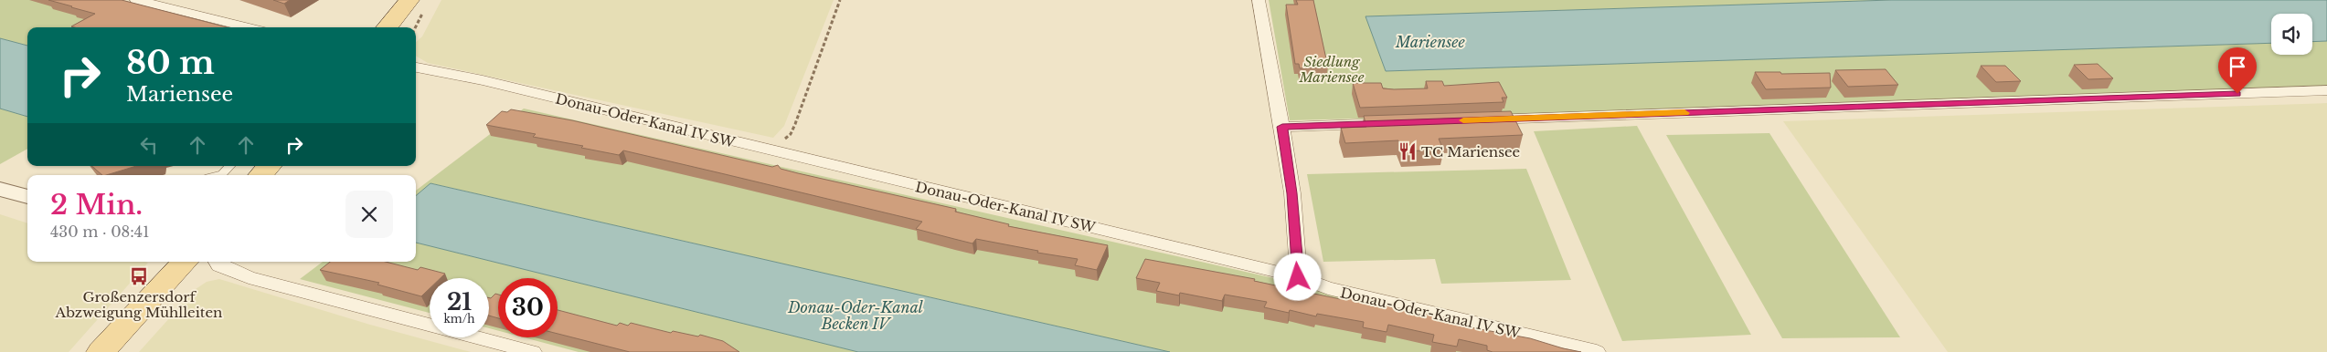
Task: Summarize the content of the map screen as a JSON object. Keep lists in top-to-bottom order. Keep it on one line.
{"streets":{"street":["Donau-Oder-Kanal IV SW"]},"water":["Mariensee","Donau-Oder-Kanal Becken IV"],"parks":["Siedlung Mariensee"],"places":{"restaurant":["TC Mariensee"],"bus stop":["Großenzersdorf Abzweigung Mühlleiten"]},"page":{"turn":["80 m","Mariensee"],"heading":["2 Min.","430 m · 08:41"],"speed":"21 km/h","limit":"30"}}
